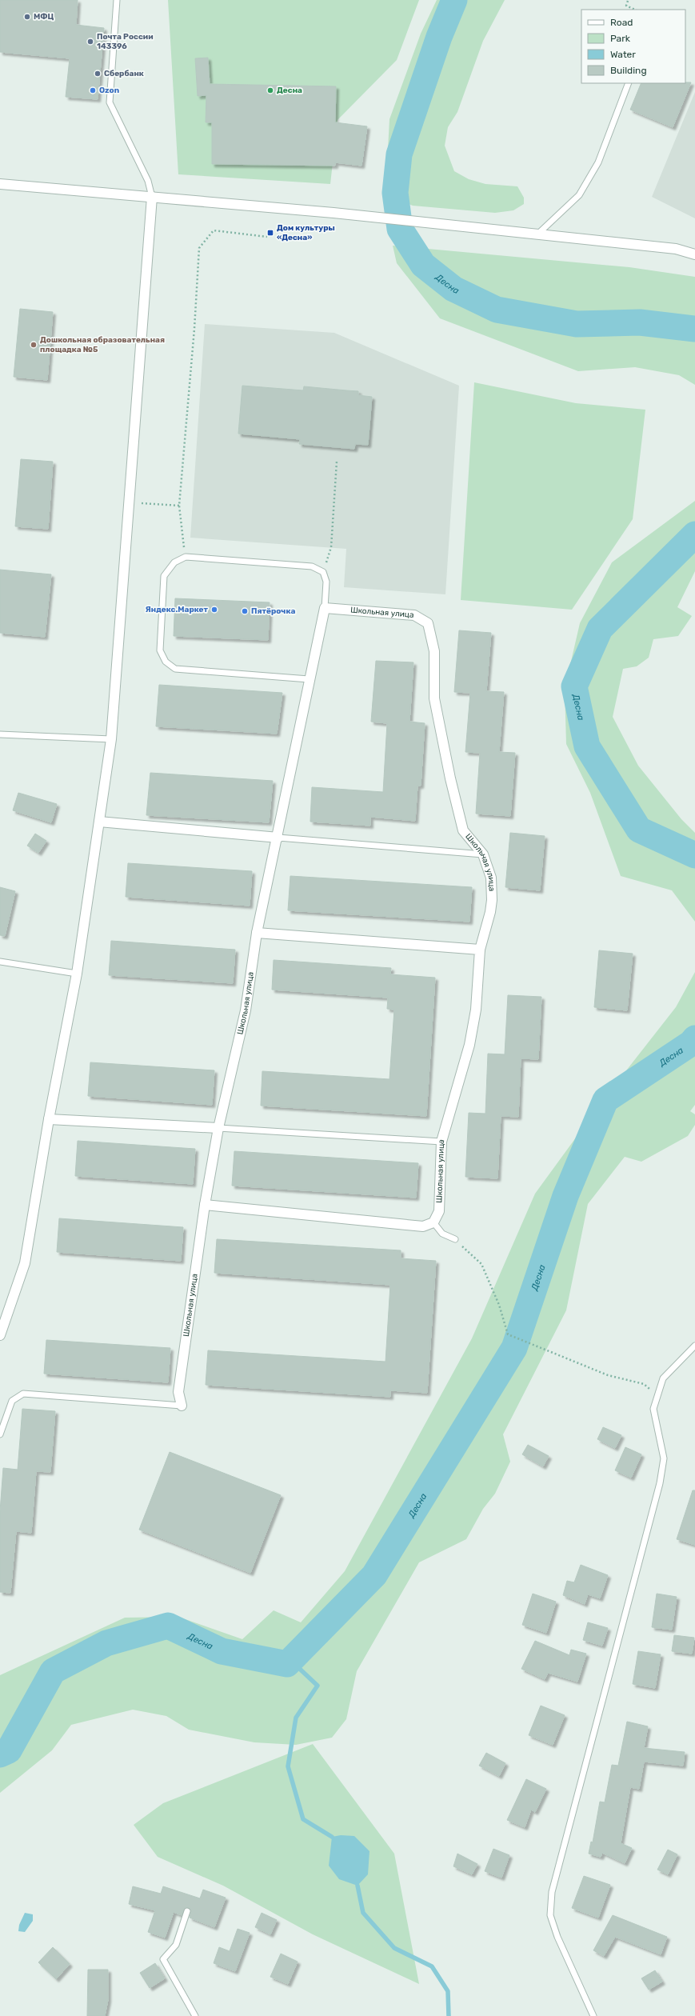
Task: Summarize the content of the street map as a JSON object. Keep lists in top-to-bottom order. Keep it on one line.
{"streets":{"street":["Школьная улица"]},"water":["Десна"],"places":{"other":["МФЦ","Почта России 143396","Сбербанк","Ozon","Десна","Дошкольная образовательная площадка №5","Яндекс.Маркет","Пятёрочка"],"transit":["Дом культуры «Десна»"]},"legend":["Road","Park","Water","Building"]}
